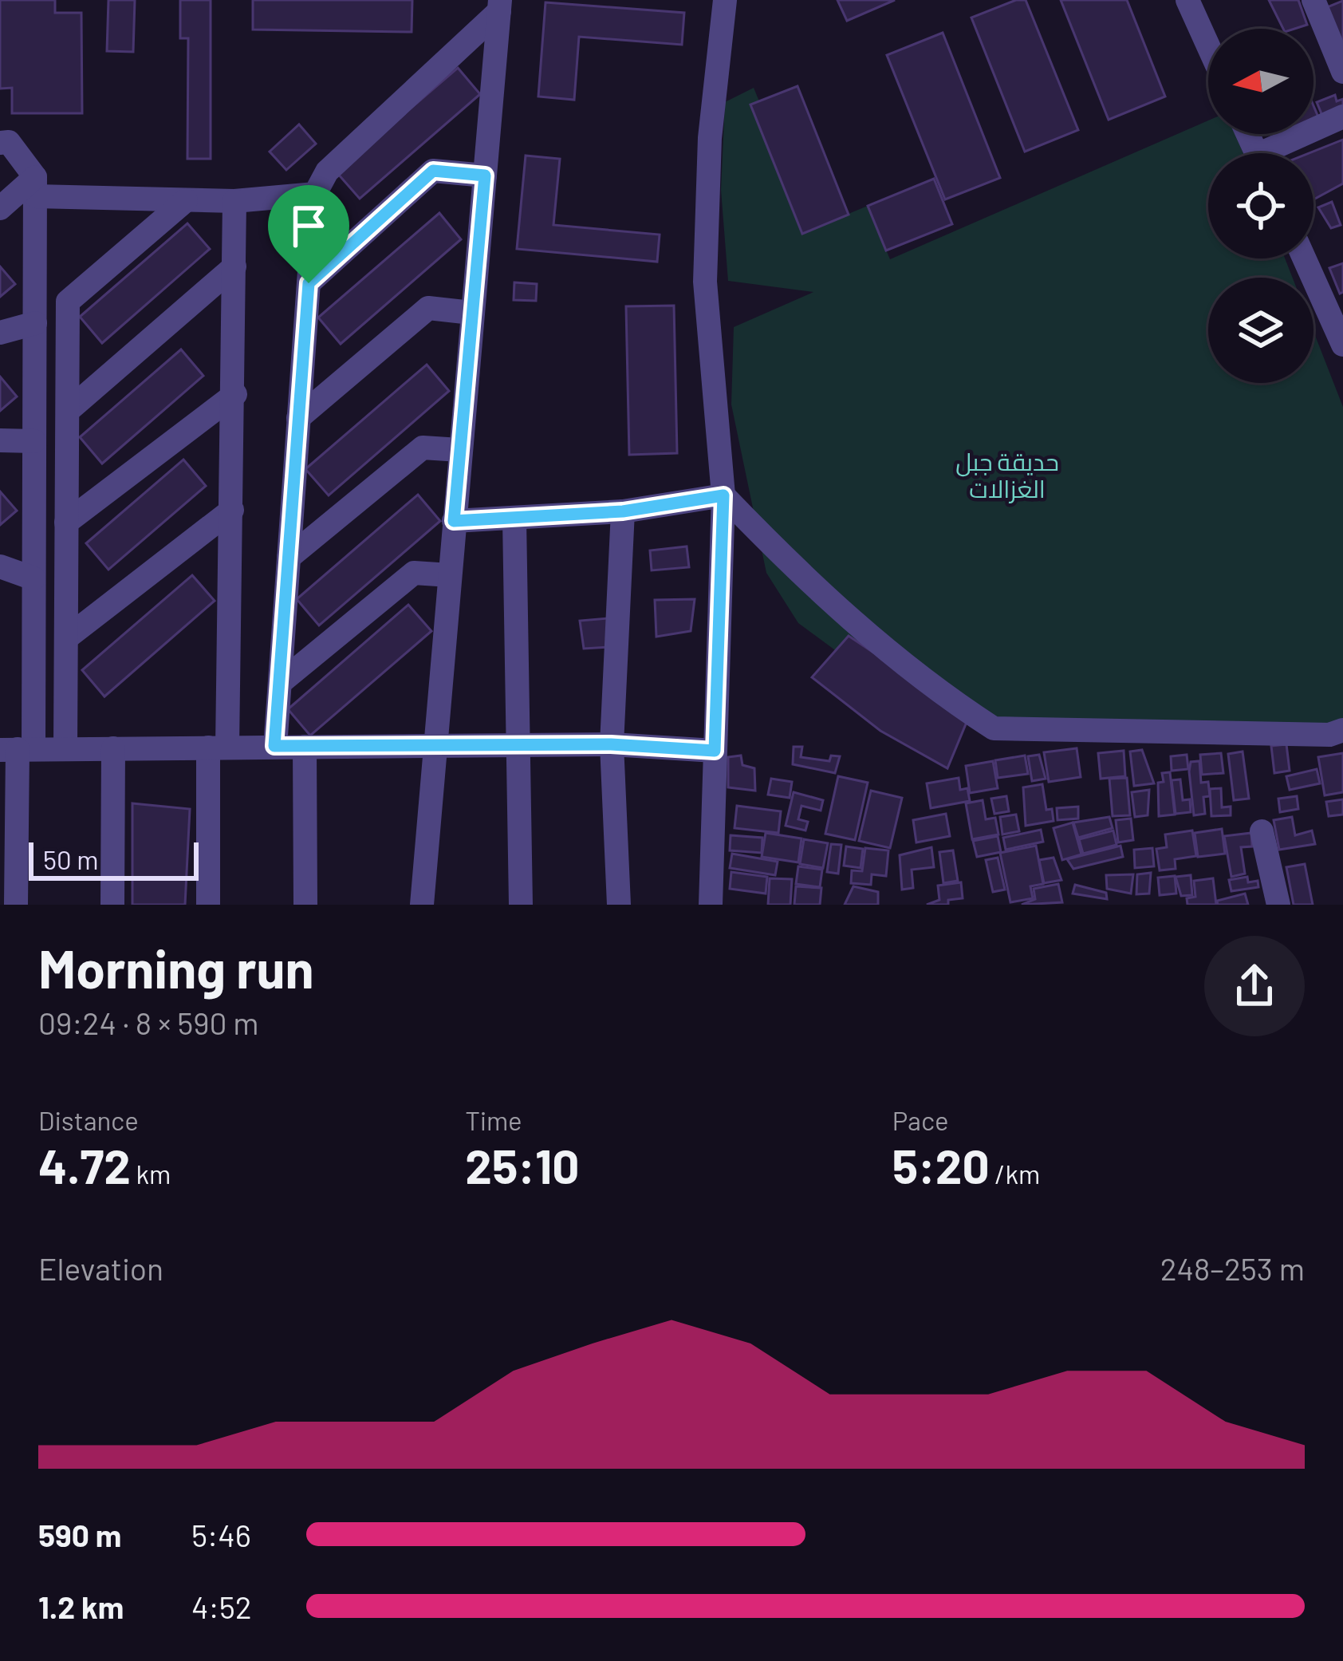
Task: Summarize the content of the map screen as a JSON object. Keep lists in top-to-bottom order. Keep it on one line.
{"parks":["حديقة جبل الغزالات"],"scale_bar":"50 m","north":"left","page":{"scale":"50 m","heading":["Morning run","09:24 · 8 × 590 m"],"stats":[["Distance","4.72 km"],["Time","25:10"],["Pace","5:20 /km"]],"chart":["Elevation","248–253 m"],"list":[{"name":"590 m","note":"5:46"},{"name":"1.2 km","note":"4:52"}]}}
